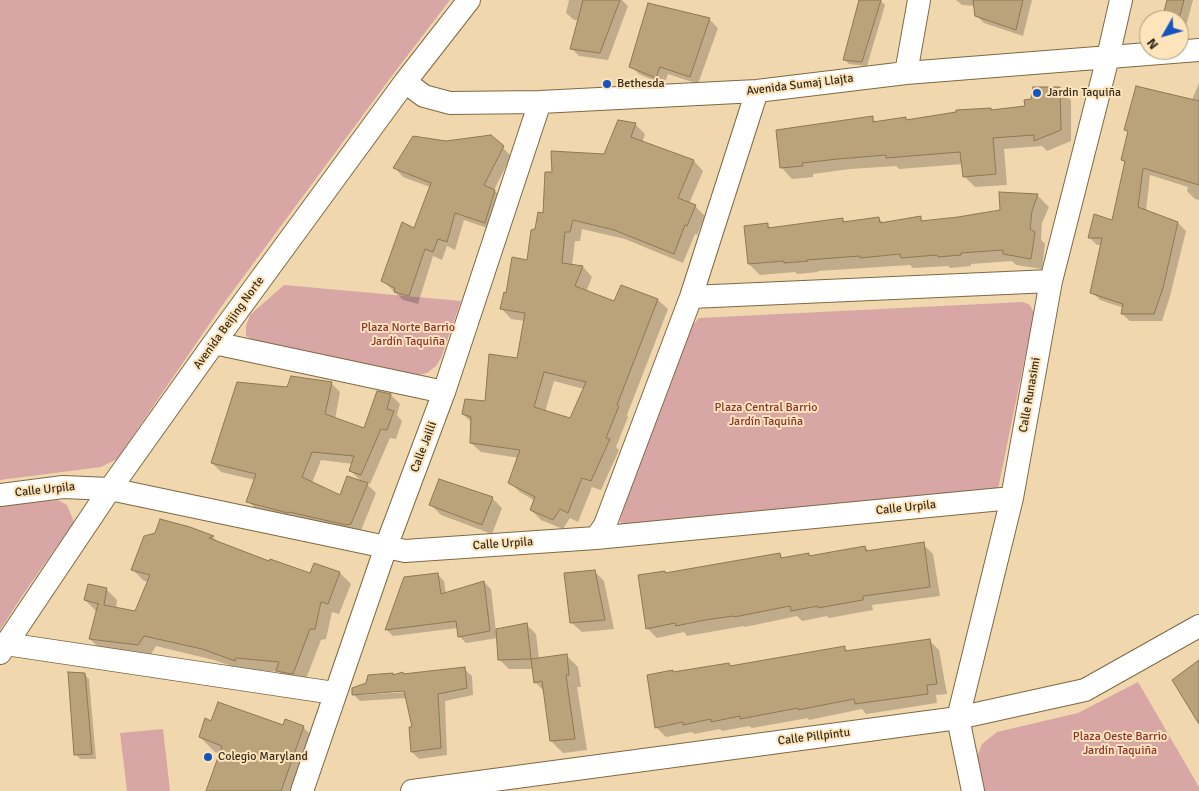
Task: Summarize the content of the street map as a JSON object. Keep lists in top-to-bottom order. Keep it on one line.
{"streets":{"street":["Avenida Sumaj Llajta","Avenida Beijing Norte","Calle Runasimi","Calle Jailli","Calle Urpila","Calle Pillpintu"]},"crossings":[["Avenida Sumaj Llajta","Avenida Beijing Norte"],["Avenida Sumaj Llajta","Calle Runasimi"],["Avenida Sumaj Llajta","Calle Jailli"],["Avenida Beijing Norte","Calle Urpila"],["Calle Runasimi","Calle Urpila"],["Calle Runasimi","Calle Pillpintu"],["Calle Jailli","Calle Urpila"]],"parks":["Plaza Norte Barrio Jardín Taquiña","Plaza Central Barrio Jardín Taquiña","Plaza Oeste Barrio Jardín Taquiña"],"places":["Bethesda","Jardin Taquiña","Colegio Maryland"],"north":"bottom left"}
